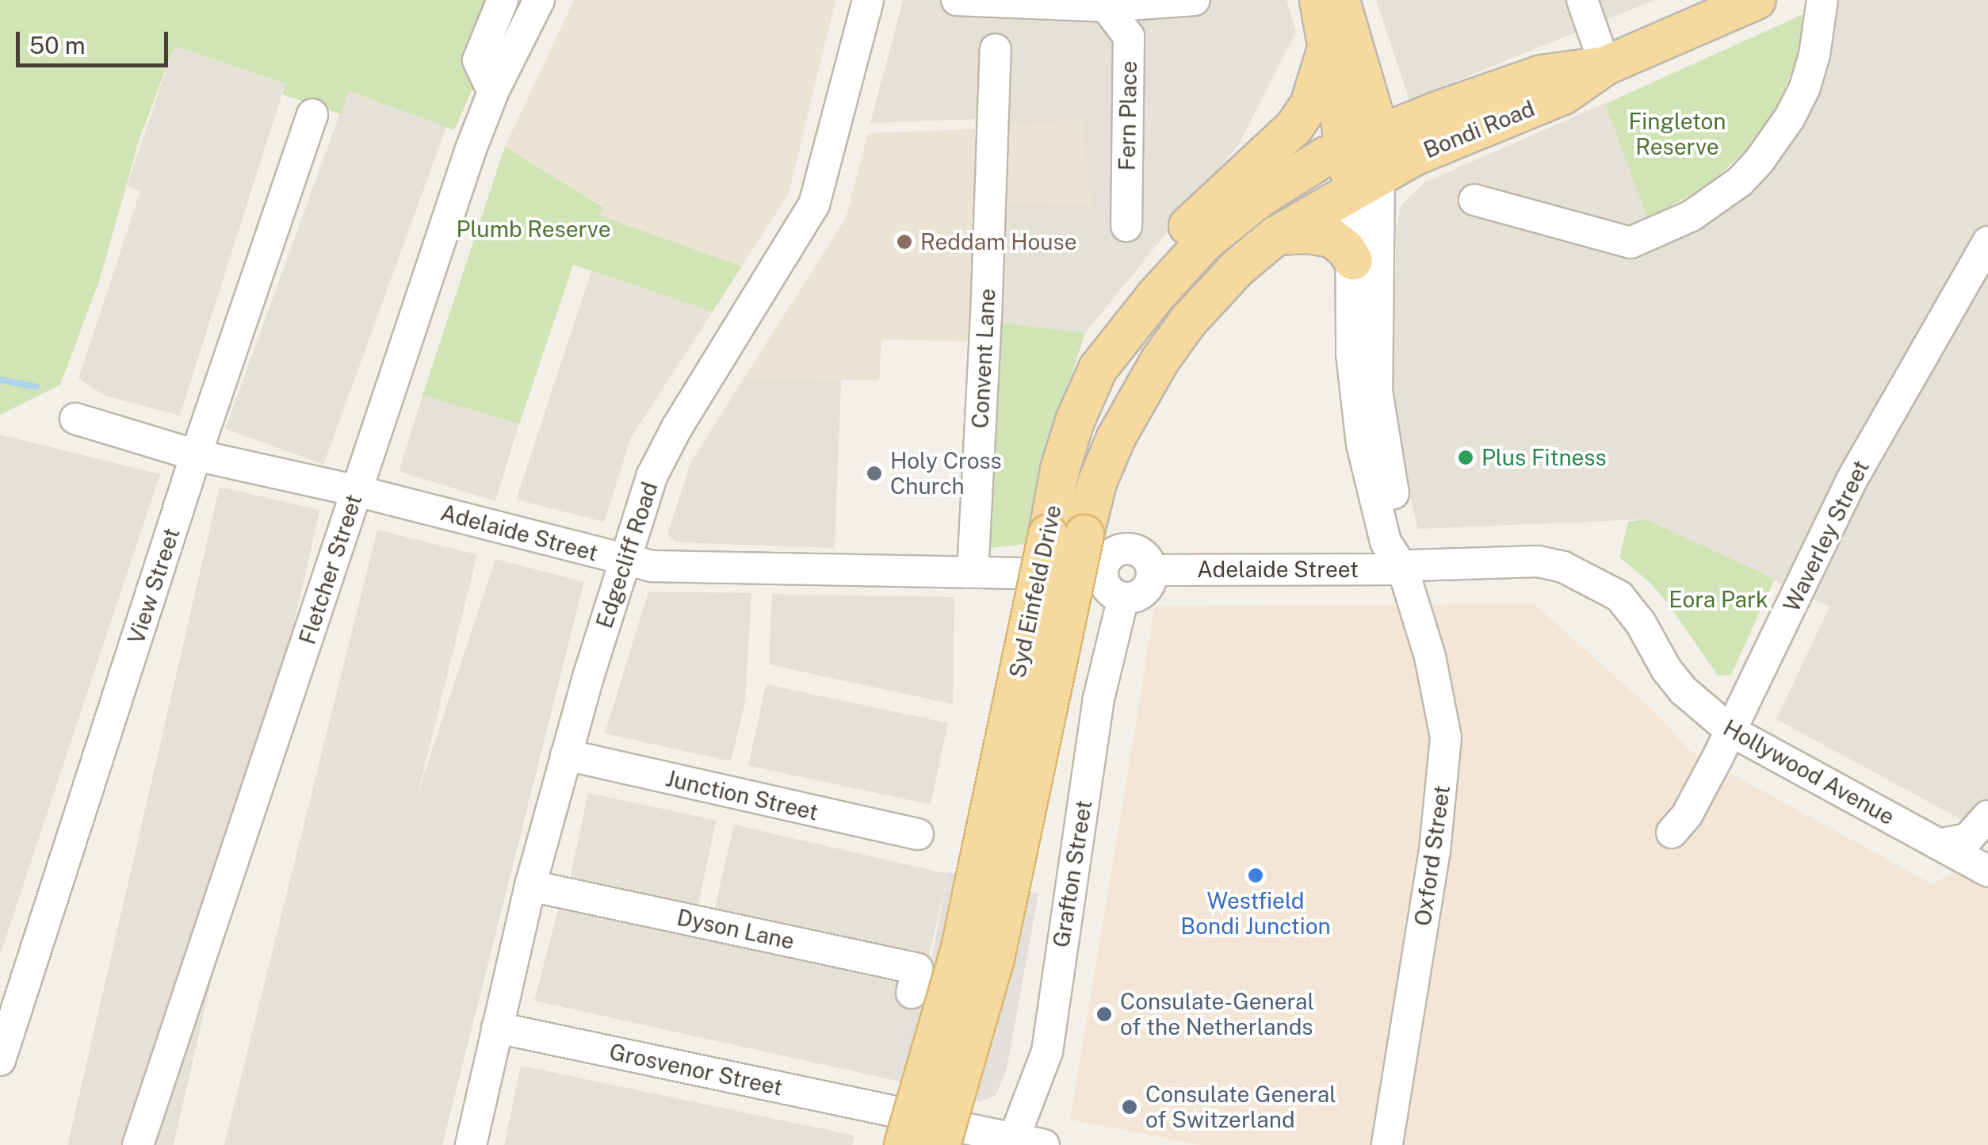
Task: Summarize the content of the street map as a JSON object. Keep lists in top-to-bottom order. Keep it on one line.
{"streets":{"main road":["Bondi Road","Syd Einfeld Drive"],"street":["Fern Place","Convent Lane","Adelaide Street","Waverley Street","Edgecliff Road","Fletcher Street","View Street","Hollywood Avenue","Junction Street","Oxford Street","Grafton Street","Dyson Lane","Grosvenor Street"]},"crossings":[["Bondi Road","Syd Einfeld Drive"],["Bondi Road","Oxford Street"],["Convent Lane","Adelaide Street"],["Adelaide Street","Edgecliff Road"],["Adelaide Street","Fletcher Street"],["Adelaide Street","View Street"],["Adelaide Street","Hollywood Avenue"],["Adelaide Street","Oxford Street"],["Adelaide Street","Grafton Street"],["Waverley Street","Hollywood Avenue"],["Edgecliff Road","Junction Street"],["Edgecliff Road","Dyson Lane"],["Edgecliff Road","Grosvenor Street"],["Syd Einfeld Drive","Oxford Street"],["Syd Einfeld Drive","Grosvenor Street"],["Hollywood Avenue","Oxford Street"]],"parks":["Fingleton Reserve","Plumb Reserve","Eora Park"],"places":["Reddam House","Plus Fitness","Holy Cross Church","Westfield Bondi Junction","Consulate-General of the Netherlands","Consulate General of Switzerland"],"scale_bar":"50 m"}
